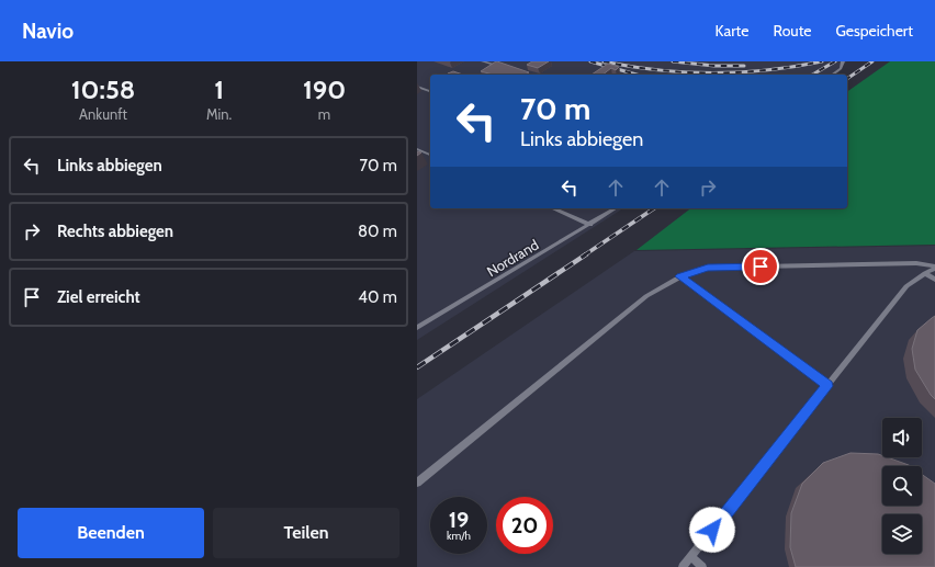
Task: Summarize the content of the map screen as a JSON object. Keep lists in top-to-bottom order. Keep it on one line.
{"streets":{"lane":["Nordrand"]},"page":{"header":"Navio","nav":["Karte","Route","Gespeichert"],"eta":["10:58","Ankunft","1","Min.","190","m"],"turn":["70 m","Links abbiegen"],"list":[{"name":"Links abbiegen","value":"70 m"},{"name":"Rechts abbiegen","value":"80 m"},{"name":"Ziel erreicht","value":"40 m"}],"speed":"19 km/h","limit":"20","buttons":["Beenden","Teilen"]}}
